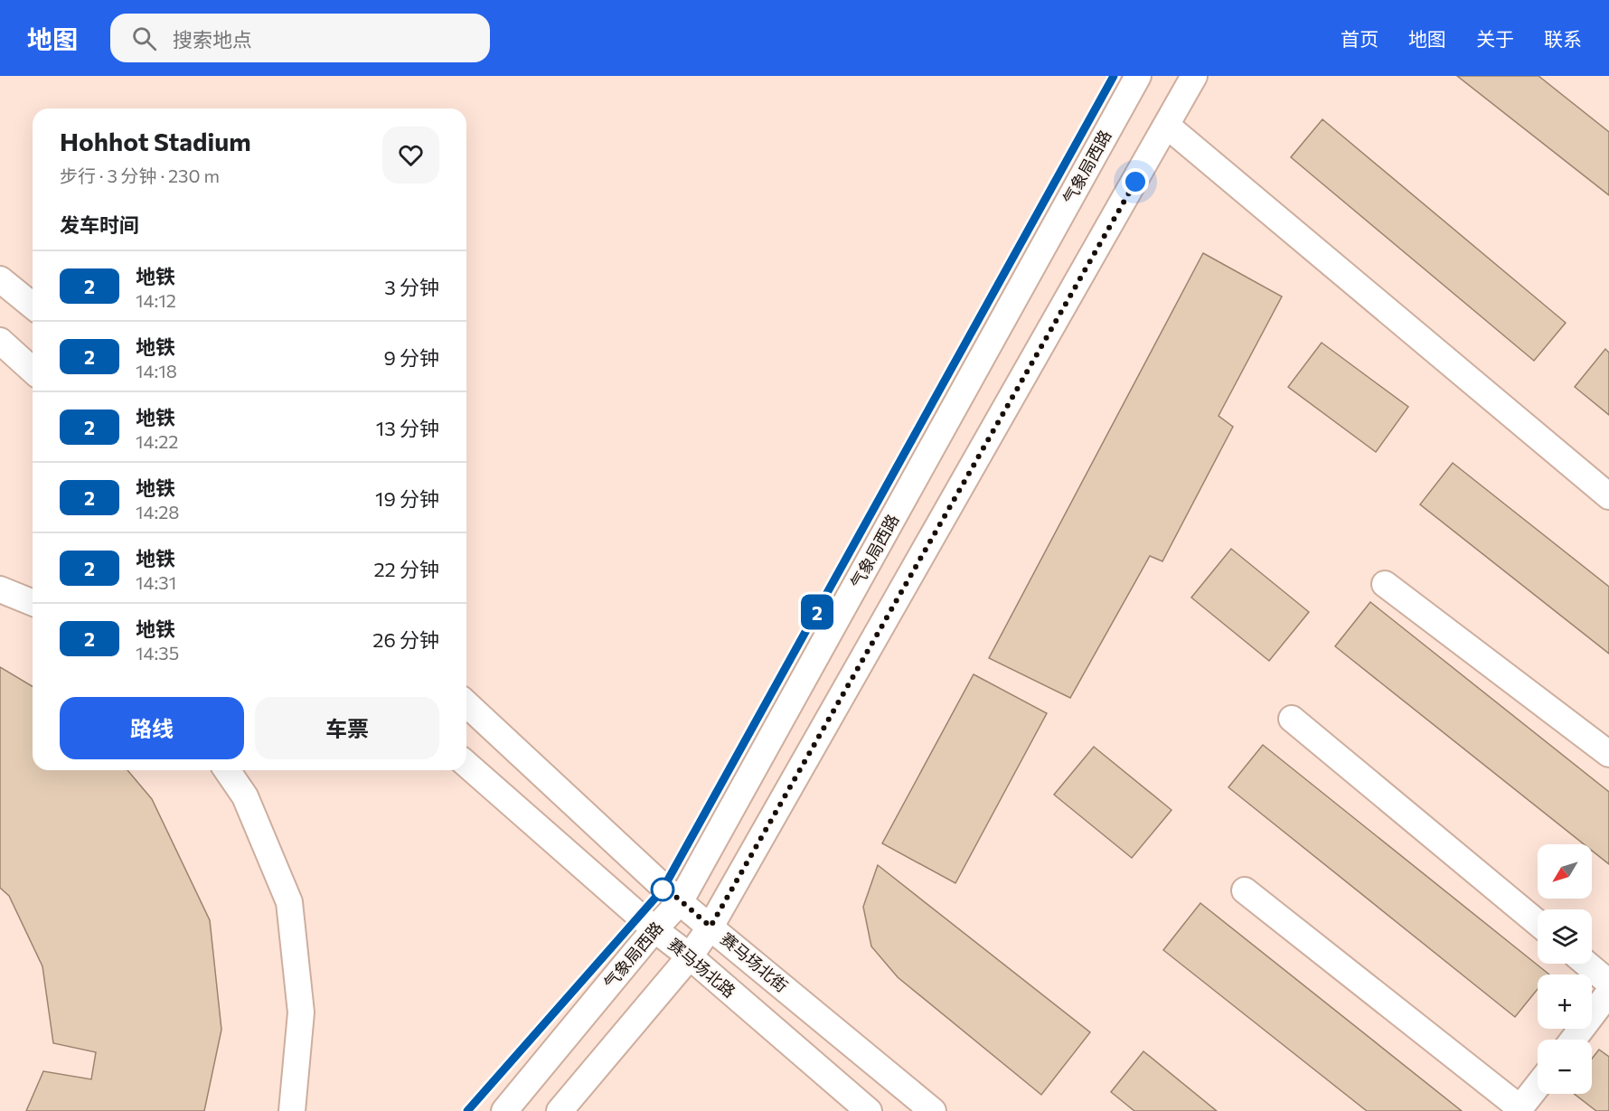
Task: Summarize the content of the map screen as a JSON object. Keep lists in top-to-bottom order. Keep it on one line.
{"streets":{"street":["气象局西路","赛马场北街","赛马场北路"]},"crossings":[["气象局西路","赛马场北街"],["气象局西路","赛马场北路"]],"lines":["metro line 2"],"north":"bottom left","page":{"header":"地图","search":"搜索地点","nav":["首页","地图","关于","联系"],"on_map":"2","heading":[["Hohhot Stadium","步行 · 3 分钟 · 230 m"],"发车时间"],"list":[{"mark":"2","name":"地铁","note":"14:12","value":"3 分钟"},{"mark":"2","name":"地铁","note":"14:18","value":"9 分钟"},{"mark":"2","name":"地铁","note":"14:22","value":"13 分钟"},{"mark":"2","name":"地铁","note":"14:28","value":"19 分钟"},{"mark":"2","name":"地铁","note":"14:31","value":"22 分钟"},{"mark":"2","name":"地铁","note":"14:35","value":"26 分钟"}],"buttons":["路线","车票"],"map_buttons":["+","−"]}}
